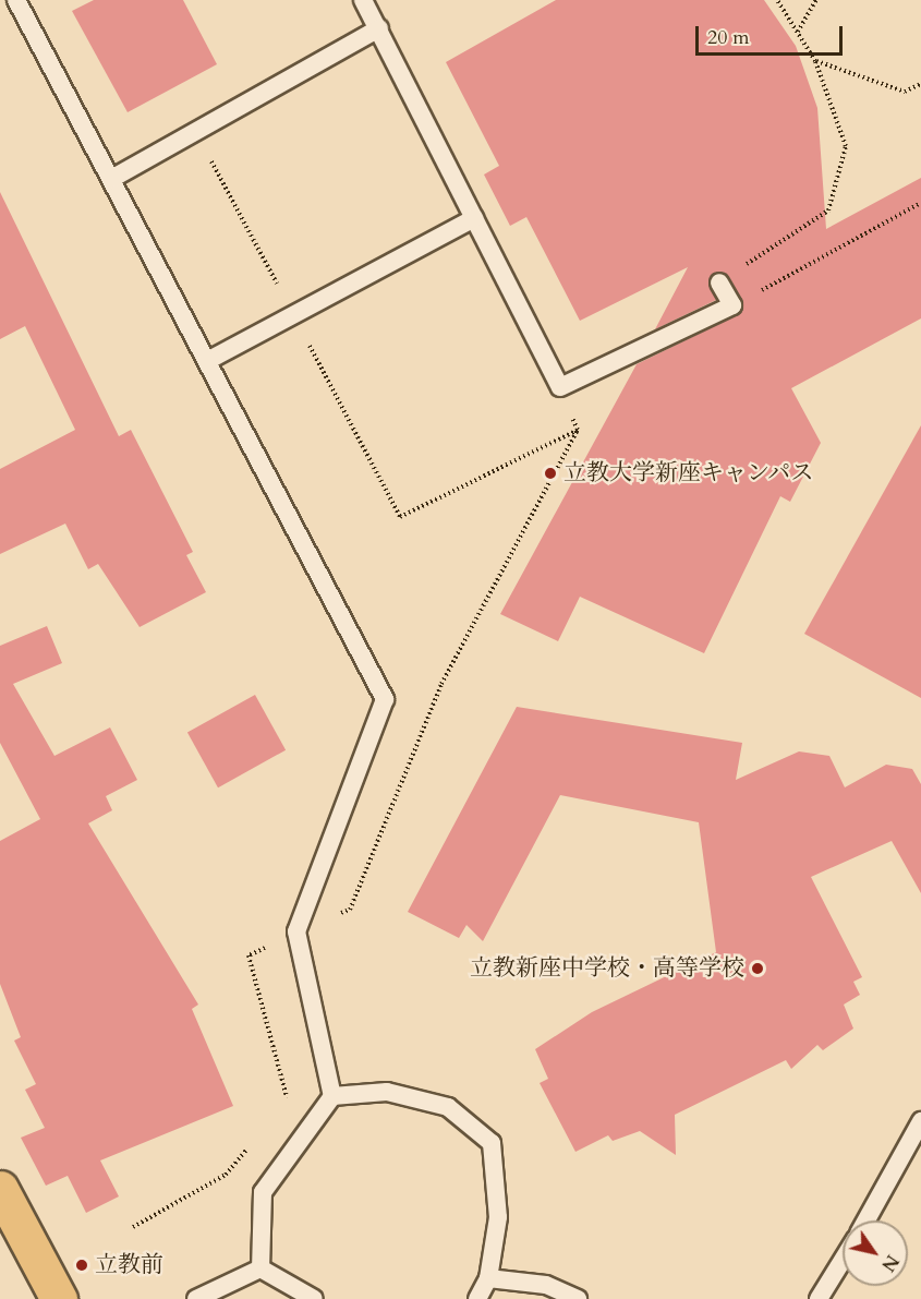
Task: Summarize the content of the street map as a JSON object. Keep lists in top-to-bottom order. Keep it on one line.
{"places":["立教大学新座キャンパス","立教新座中学校・高等学校","立教前"],"scale_bar":"20 m","north":"bottom right"}
